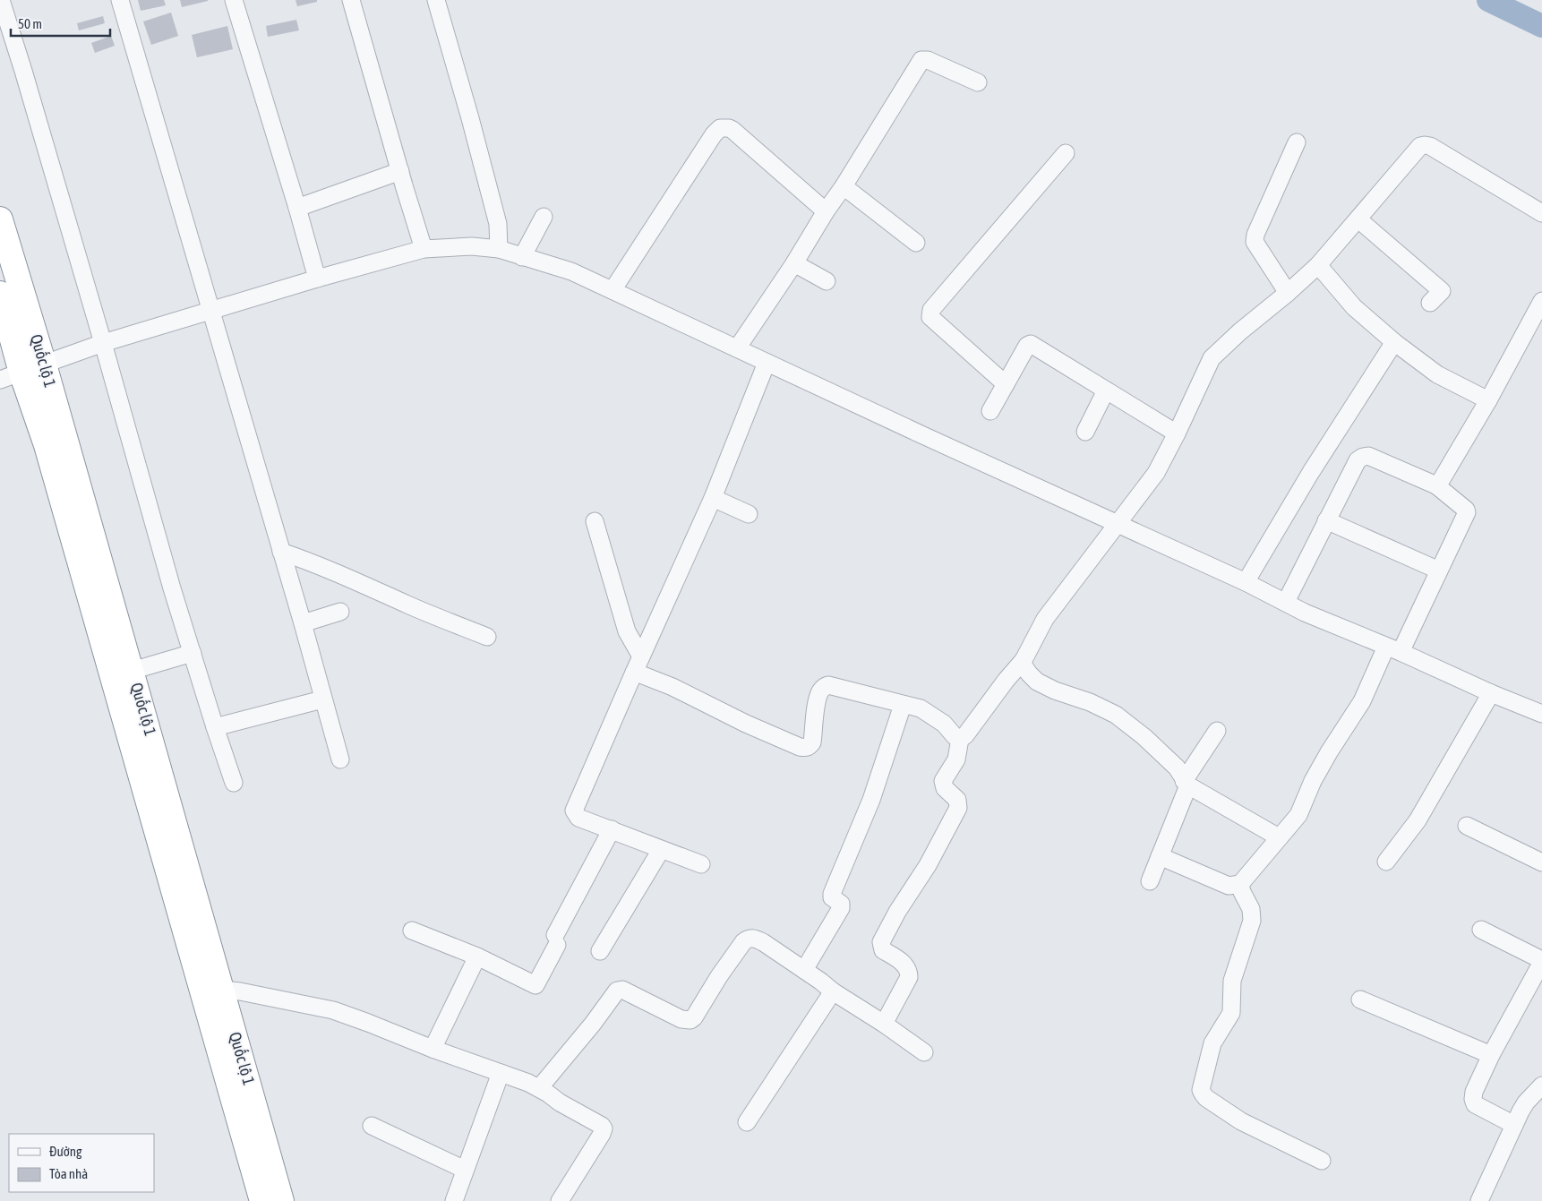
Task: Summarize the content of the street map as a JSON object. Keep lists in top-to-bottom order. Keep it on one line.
{"streets":{"highway":["Quốc lộ 1"]},"legend":["Đường","Tòa nhà"],"scale_bar":"50 m"}
